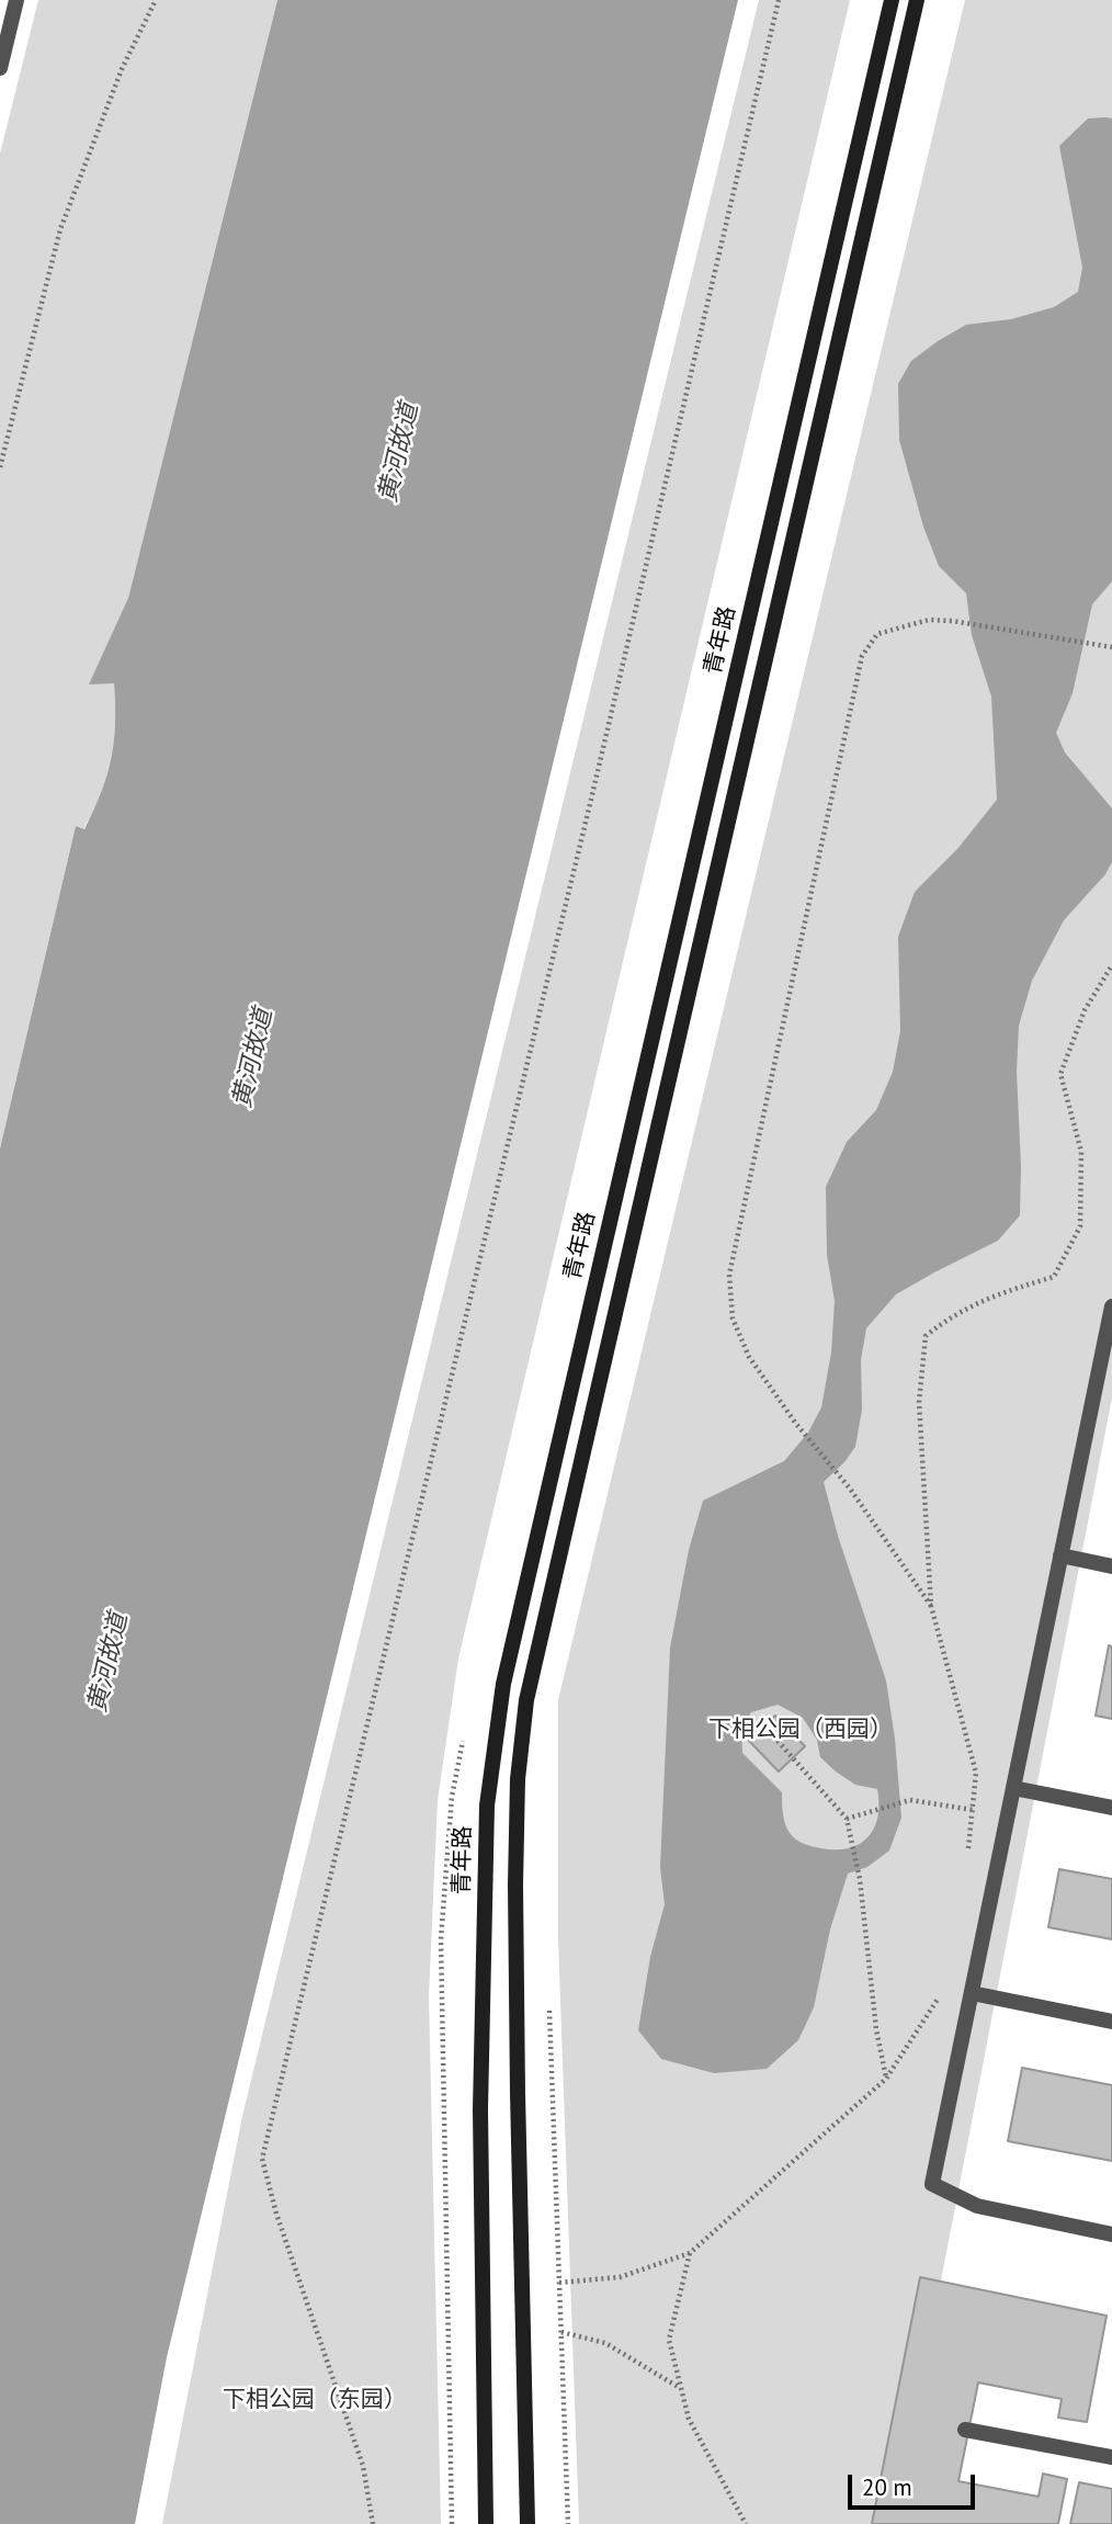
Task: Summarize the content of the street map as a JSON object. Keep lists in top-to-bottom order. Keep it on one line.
{"streets":{"street":["青年路"]},"water":["黄河故道"],"parks":["下相公园（西园）","下相公园（东园）"],"scale_bar":"20 m"}
